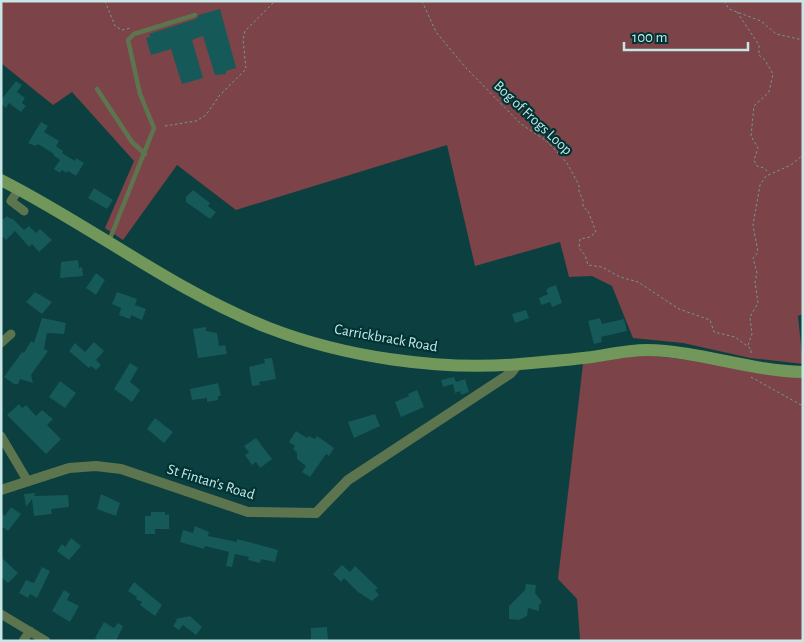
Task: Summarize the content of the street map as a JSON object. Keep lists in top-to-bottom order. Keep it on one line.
{"streets":{"main road":["Carrickbrack Road"],"street":["St Fintan's Road"],"path":["Bog of Frogs Loop"]},"crossings":[["Carrickbrack Road","St Fintan's Road"]],"scale_bar":"100 m"}
